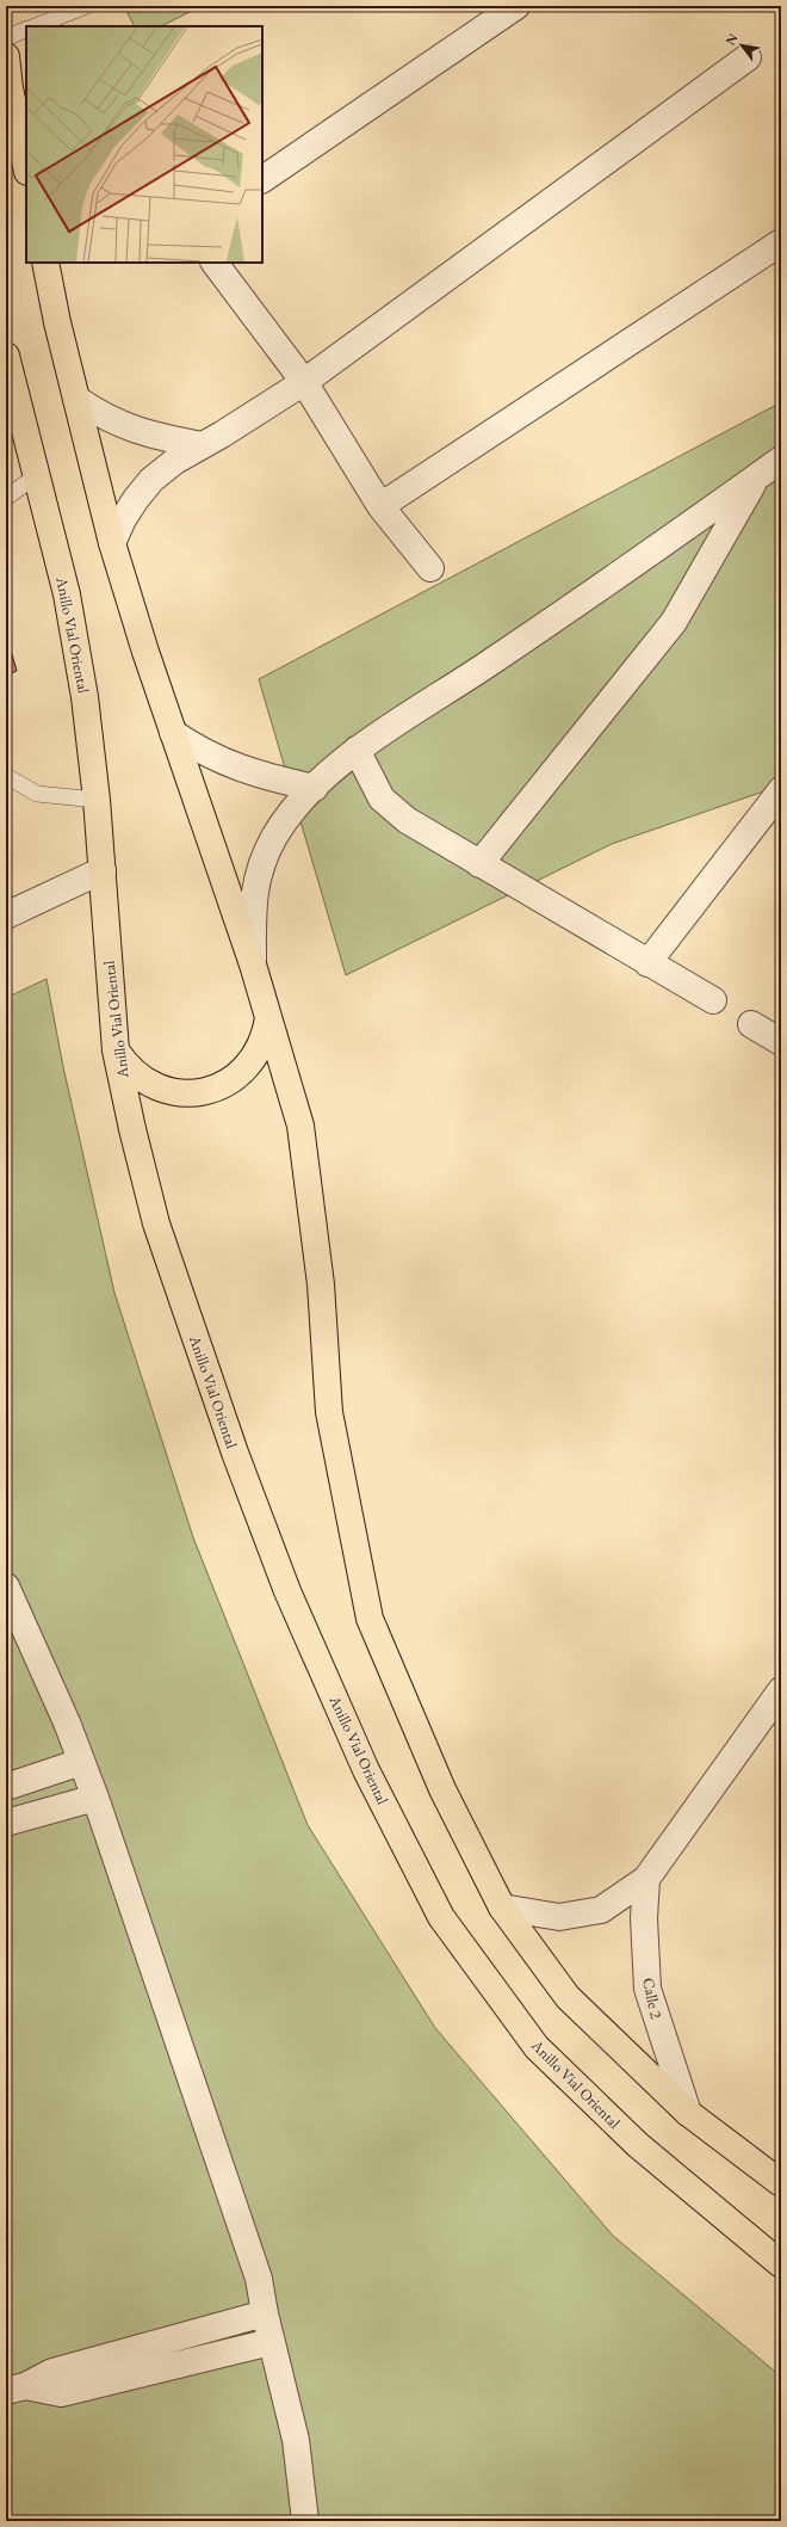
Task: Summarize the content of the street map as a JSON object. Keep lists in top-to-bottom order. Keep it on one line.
{"streets":{"highway":["Anillo Vial Oriental"],"street":["Calle 2"]},"north":"top left"}
